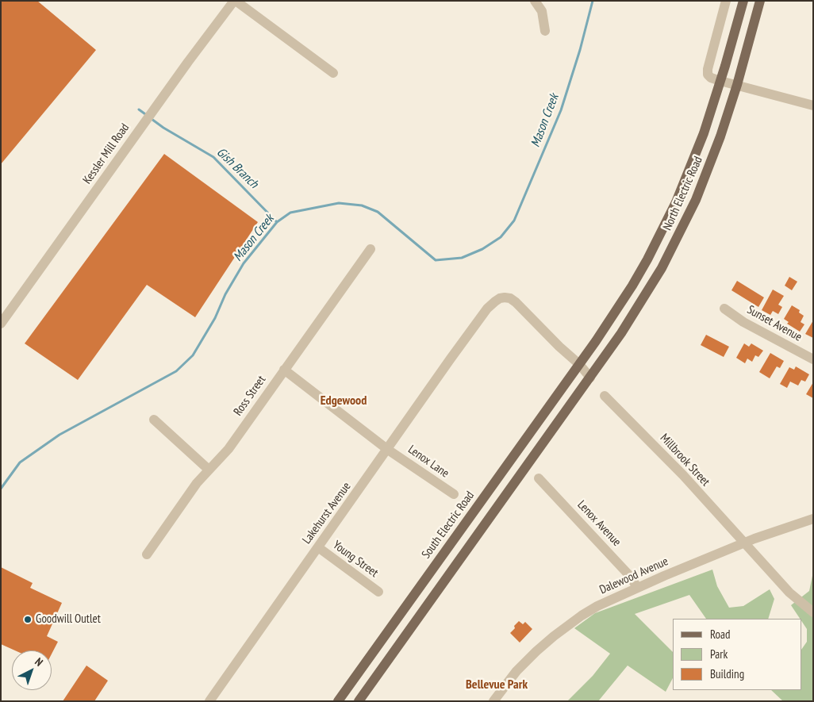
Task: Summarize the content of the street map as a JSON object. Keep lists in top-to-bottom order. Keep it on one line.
{"streets":{"main road":["North Electric Road","South Electric Road"],"street":["Kessler Mill Road","Sunset Avenue","Ross Street","Millbrook Street","Lenox Lane","Lakehurst Avenue","Lenox Avenue","Young Street","Dalewood Avenue"]},"crossings":[["North Electric Road","Lakehurst Avenue"],["North Electric Road","South Electric Road"],["Millbrook Street","Dalewood Avenue"],["Lenox Lane","Lakehurst Avenue"],["Lakehurst Avenue","South Electric Road"],["Lakehurst Avenue","Young Street"],["Lenox Avenue","Dalewood Avenue"]],"districts":["Edgewood","Bellevue Park"],"water":["Mason Creek","Gish Branch"],"places":["Goodwill Outlet"],"legend":["Road","Park","Building"],"north":"top right"}
